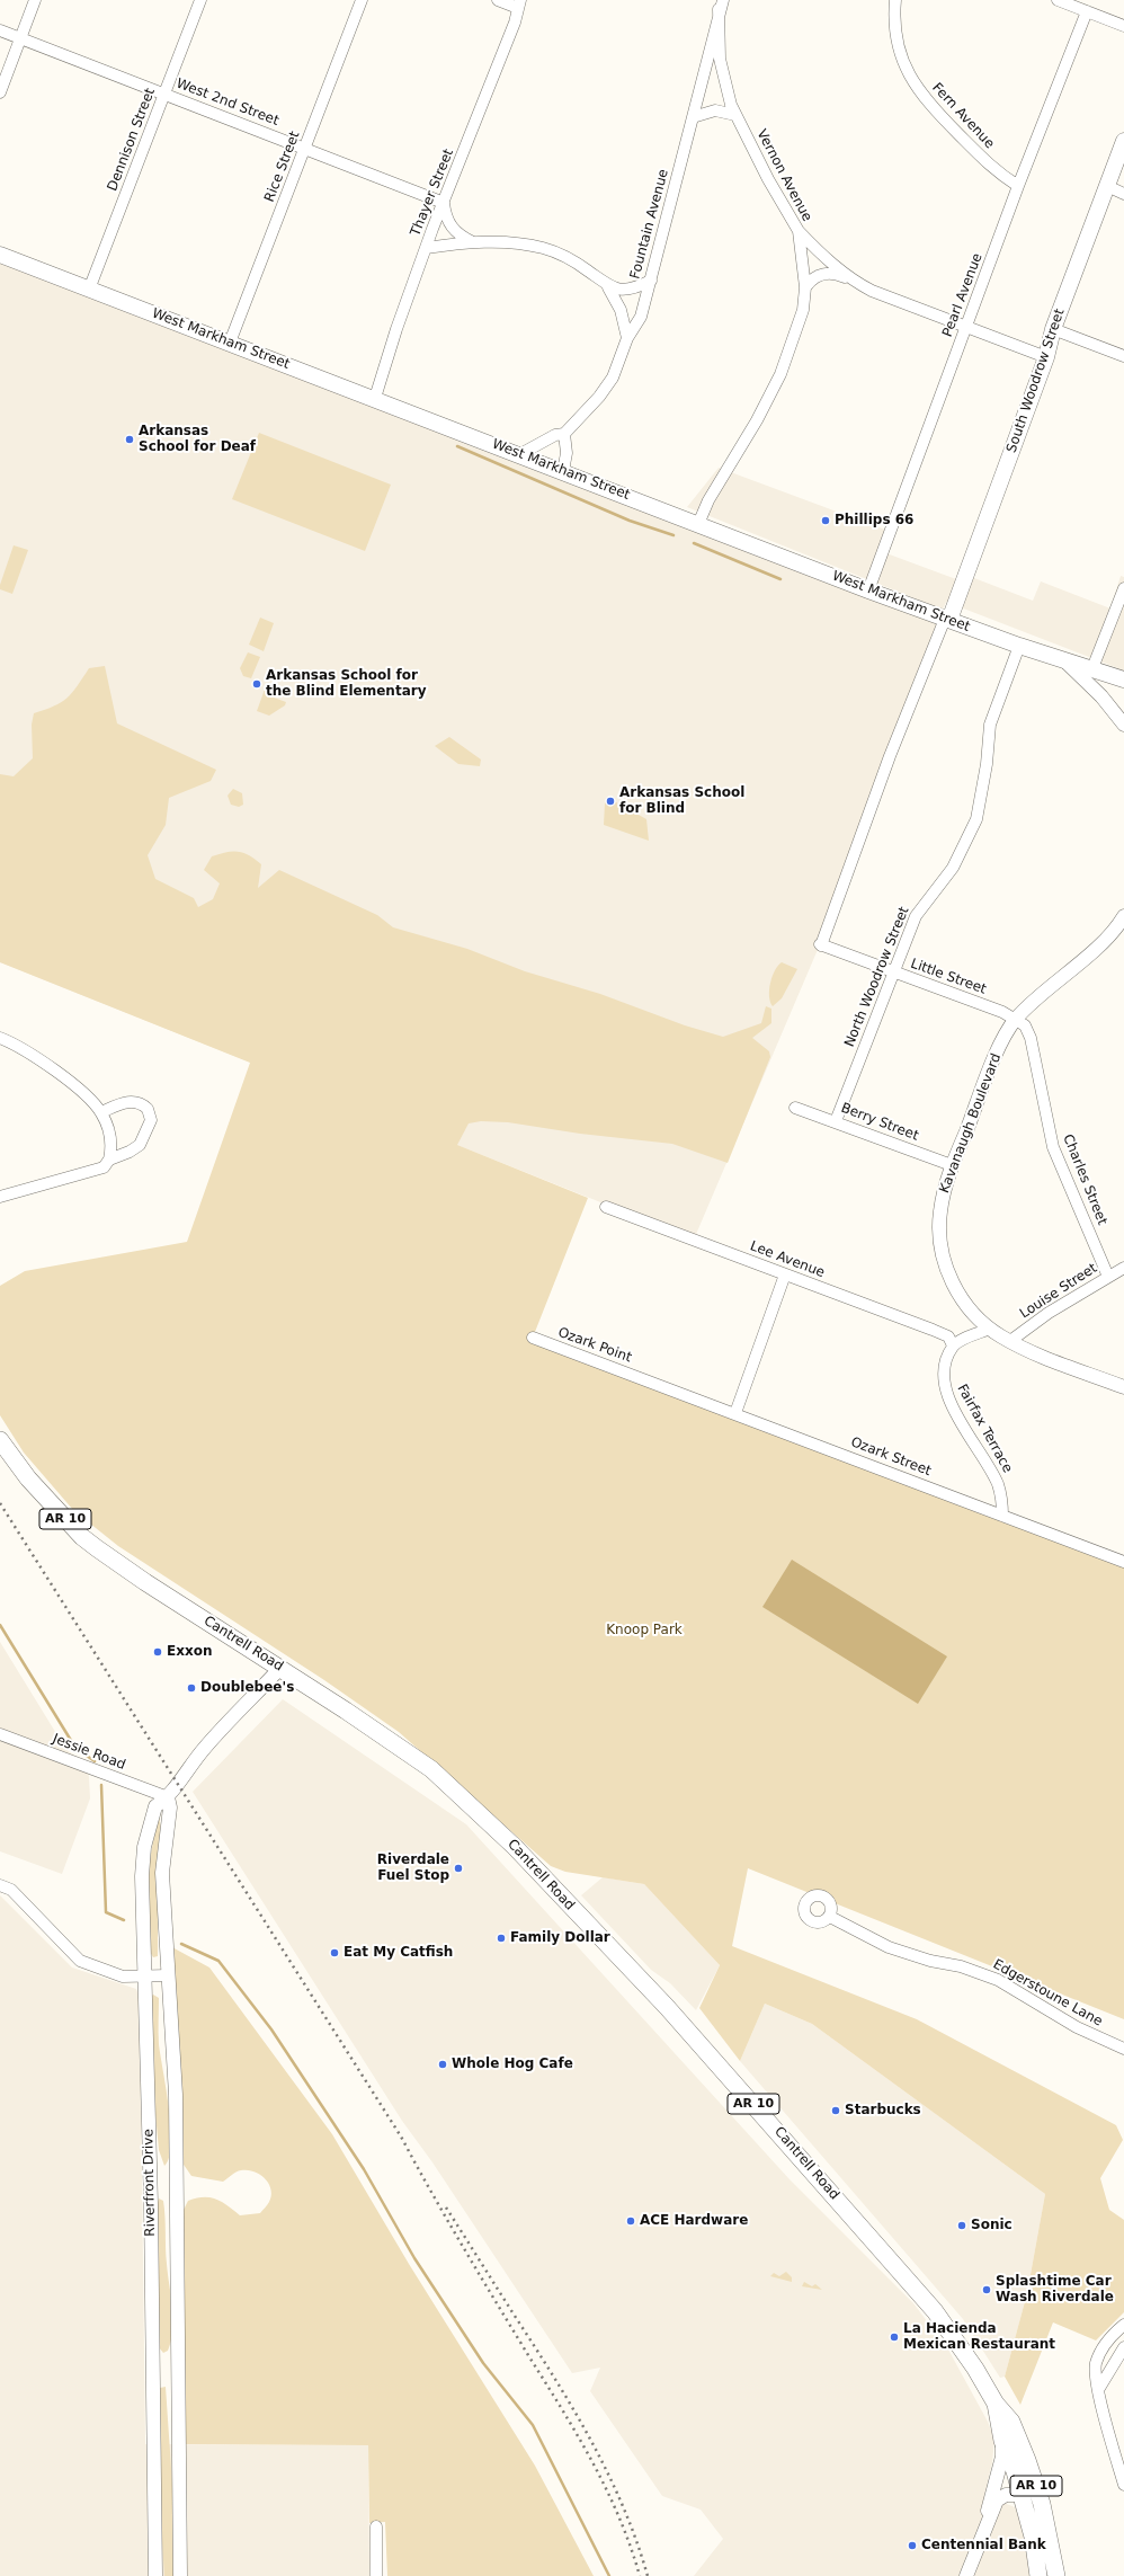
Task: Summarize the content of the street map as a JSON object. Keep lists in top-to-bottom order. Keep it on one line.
{"streets":{"main road":["West Markham Street","South Woodrow Street","AR 10","Cantrell Road"],"street":["West 2nd Street","Fern Avenue","Dennison Street","Rice Street","Vernon Avenue","Thayer Street","Fountain Avenue","Pearl Avenue","North Woodrow Street","Little Street","Berry Street","Kavanaugh Boulevard","Charles Street","Lee Avenue","Louise Street","Ozark Point","Fairfax Terrace","Ozark Street","Jessie Road","Edgerstoune Lane","Riverfront Drive"]},"crossings":[["West 2nd Street","Dennison Street"],["West 2nd Street","Rice Street"],["West 2nd Street","Thayer Street"],["Fern Avenue","Pearl Avenue"],["Dennison Street","West Markham Street"],["Rice Street","West Markham Street"],["Vernon Avenue","Fountain Avenue"],["Vernon Avenue","West Markham Street"],["Thayer Street","West Markham Street"],["Fountain Avenue","West Markham Street"],["Pearl Avenue","West Markham Street"],["West Markham Street","South Woodrow Street"],["West Markham Street","North Woodrow Street"],["West Markham Street","Little Street"],["South Woodrow Street","Little Street"],["North Woodrow Street","Little Street"],["North Woodrow Street","Berry Street"],["Little Street","Kavanaugh Boulevard"],["Little Street","Charles Street"],["Berry Street","Kavanaugh Boulevard"],["Kavanaugh Boulevard","Charles Street"],["Kavanaugh Boulevard","Louise Street"],["Charles Street","Louise Street"],["Lee Avenue","Fairfax Terrace"],["Ozark Point","Ozark Street"],["Fairfax Terrace","Ozark Street"],["Cantrell Road","Riverfront Drive"],["Jessie Road","Riverfront Drive"]],"parks":["Knoop Park"],"places":["Arkansas School for Deaf","Phillips 66","Arkansas School for the Blind Elementary","Arkansas School for Blind","Exxon","Doublebee's","Riverdale Fuel Stop","Family Dollar","Eat My Catfish","Whole Hog Cafe","Starbucks","ACE Hardware","Sonic","Splashtime Car Wash Riverdale","La Hacienda Mexican Restaurant","Centennial Bank"]}
